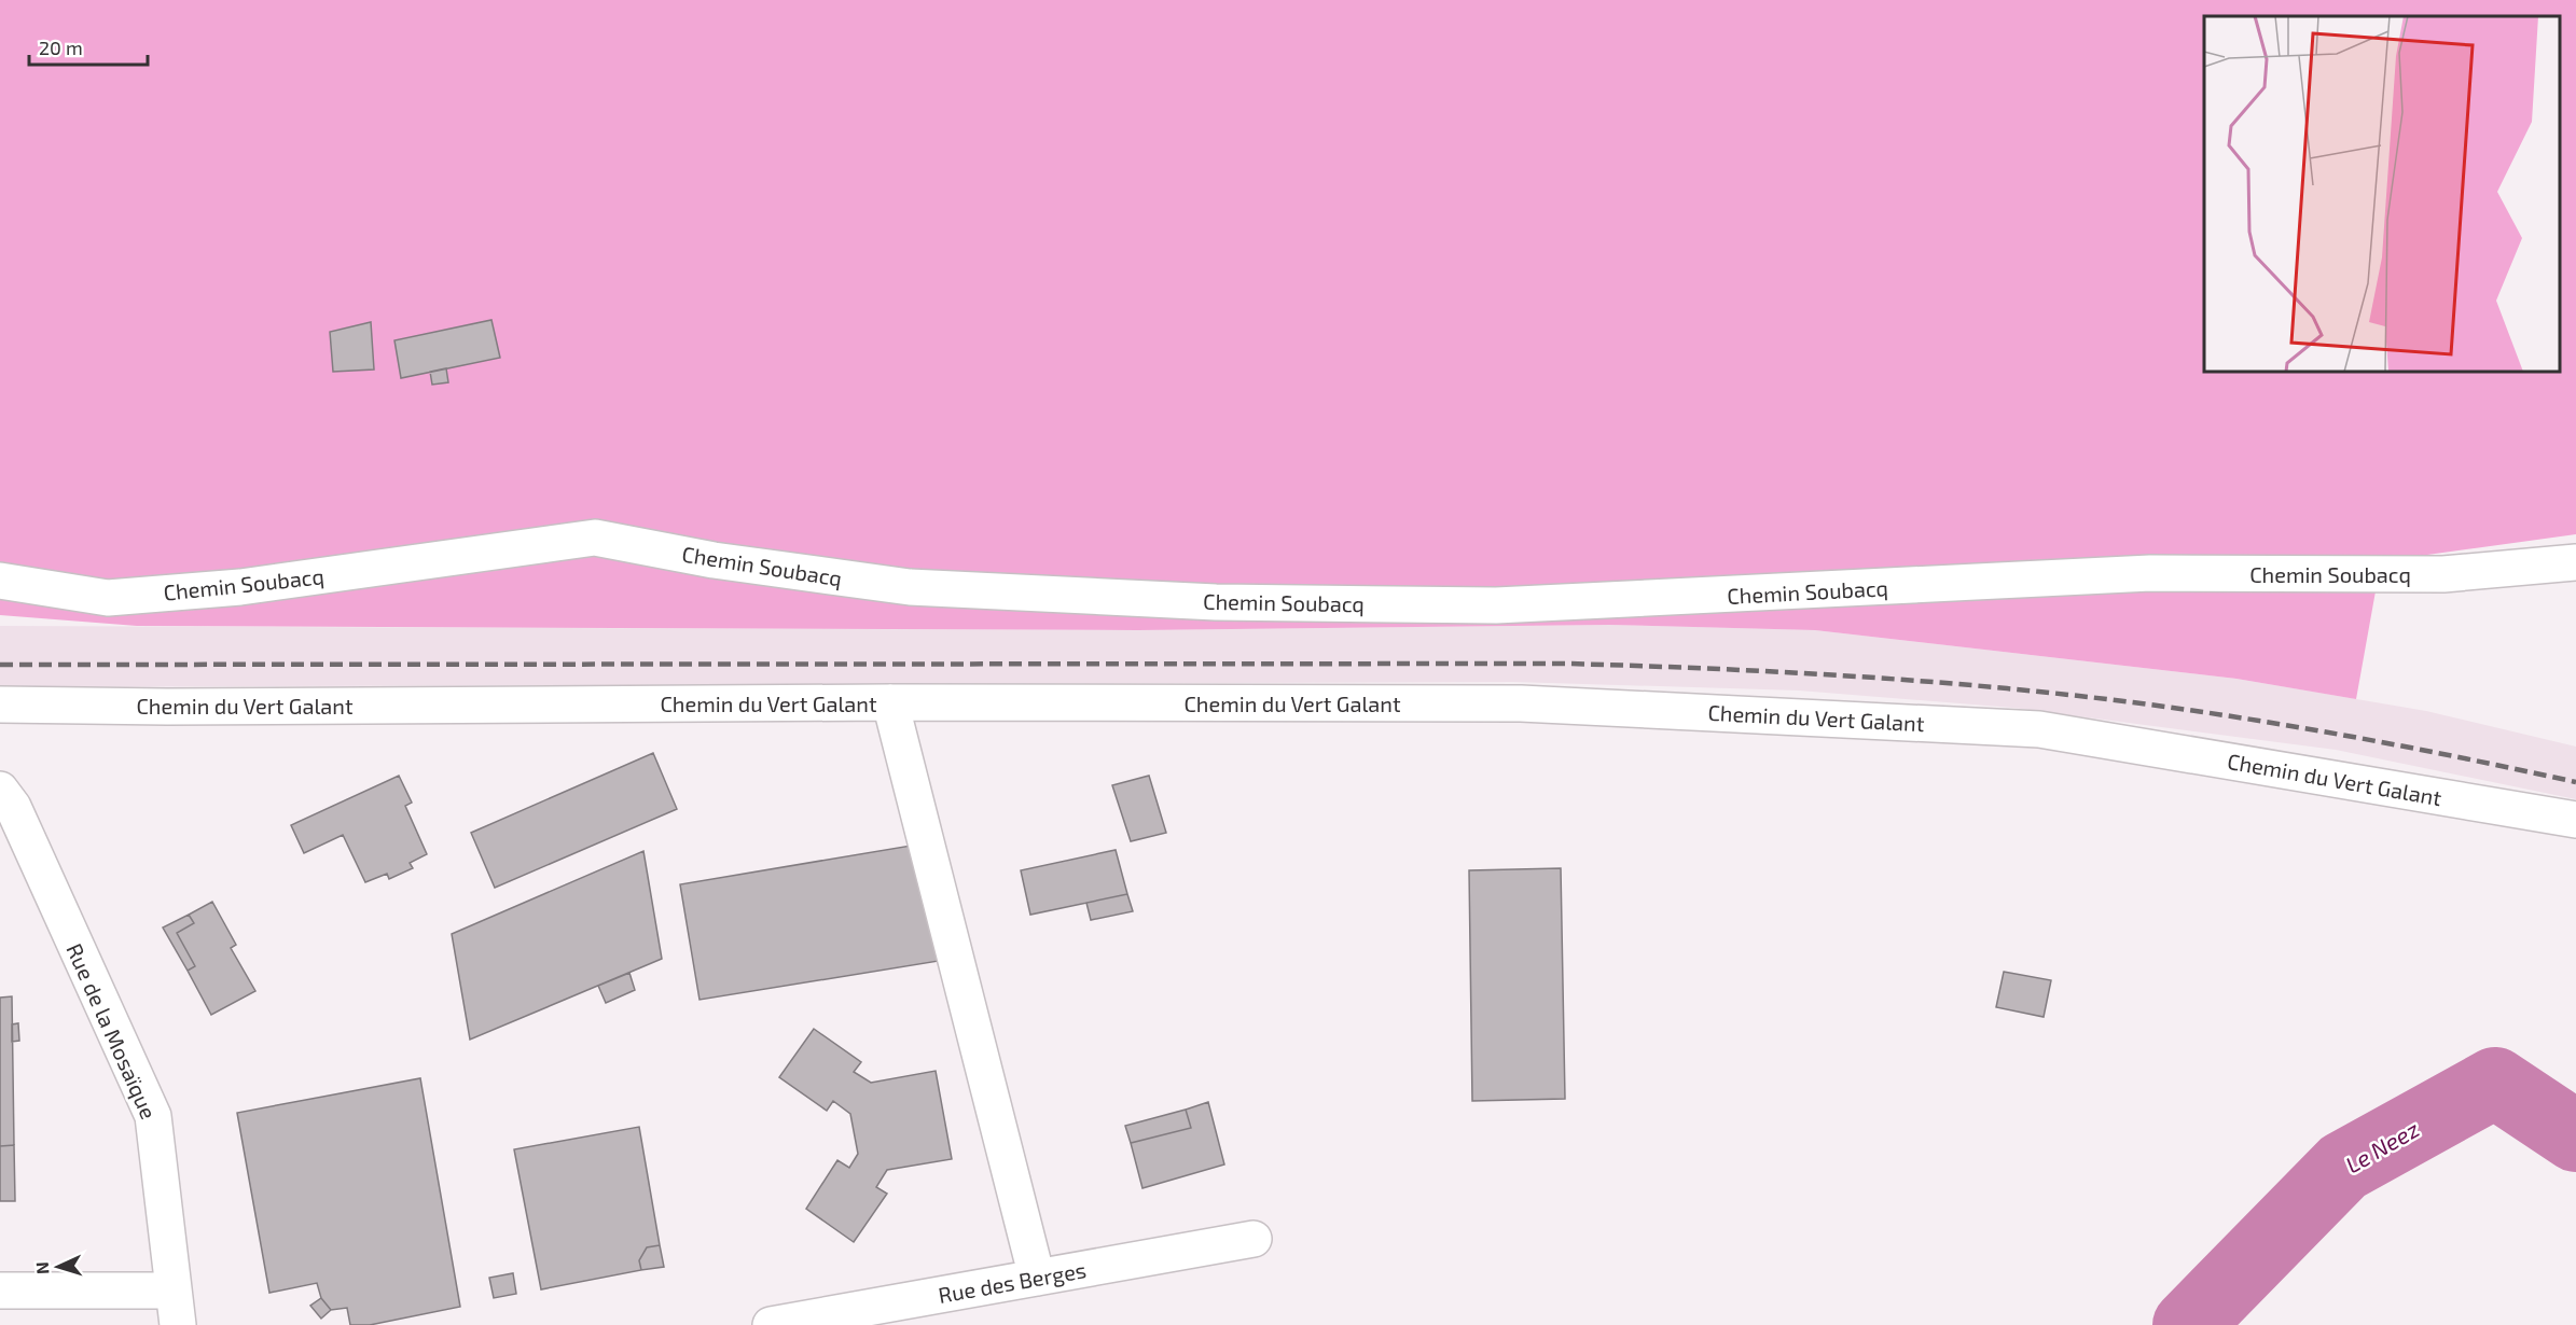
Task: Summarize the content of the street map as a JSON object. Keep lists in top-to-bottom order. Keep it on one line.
{"streets":{"street":["Chemin Soubacq","Chemin du Vert Galant","Rue de la Mosaïque","Rue des Berges"]},"water":["Le Neez"],"scale_bar":"20 m","north":"left"}
